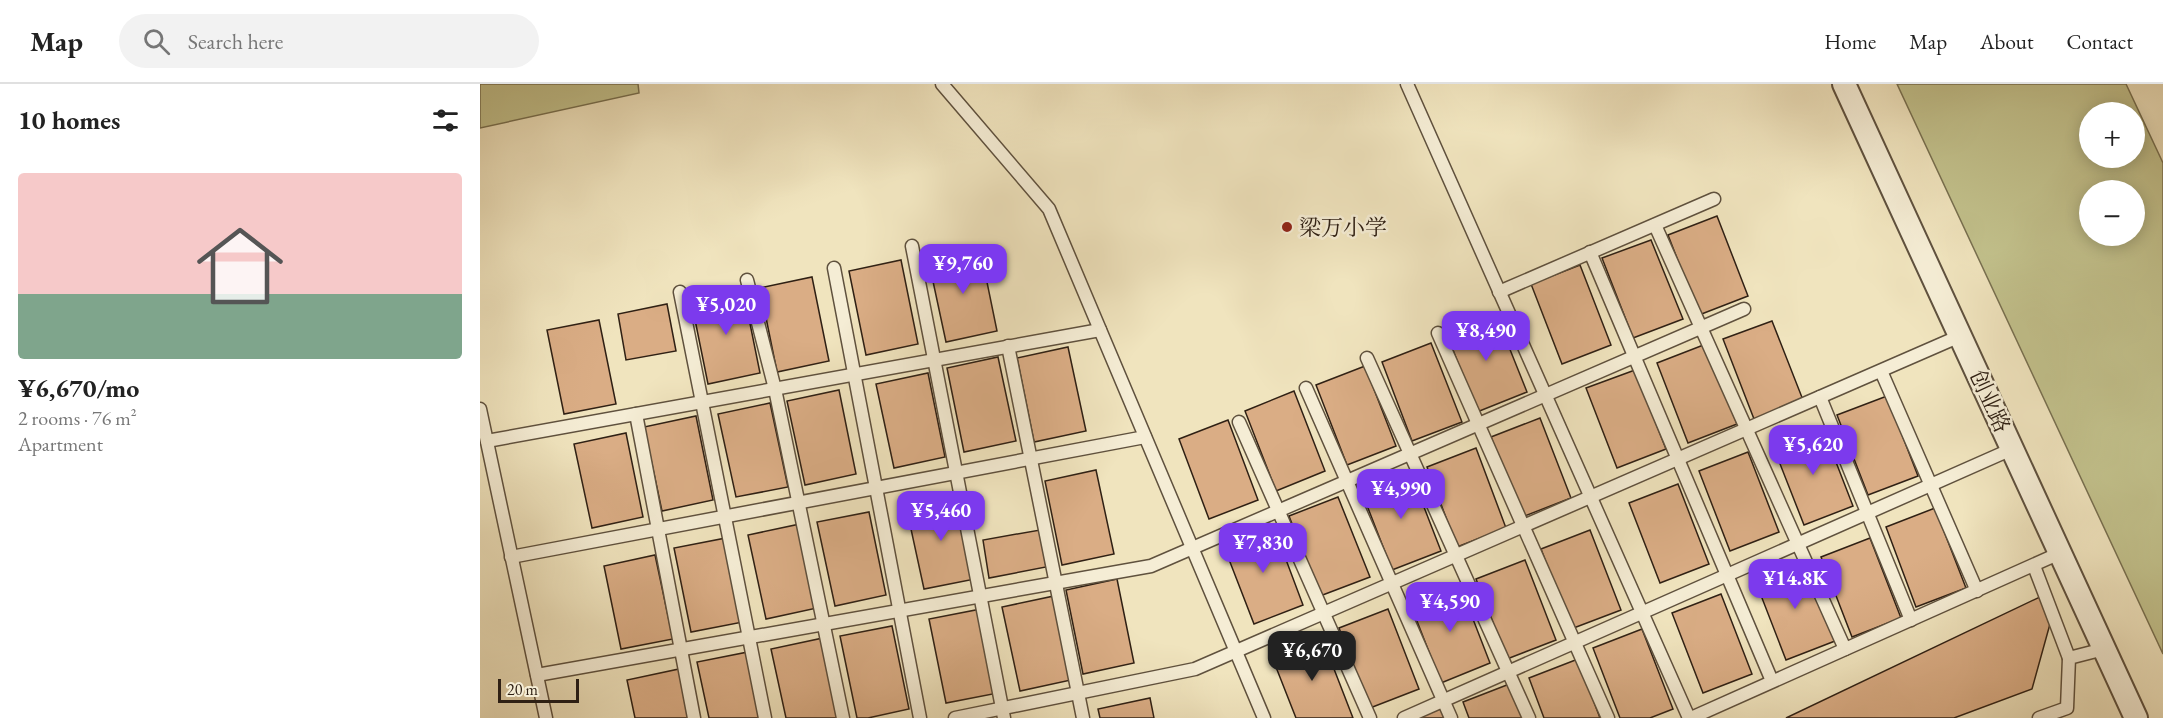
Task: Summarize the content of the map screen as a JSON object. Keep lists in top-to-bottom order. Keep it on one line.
{"streets":{"street":["创业路"]},"places":["梁万小学"],"scale_bar":"20 m","page":{"header":"Map","search":"Search here","nav":["Home","Map","About","Contact"],"heading":"10 homes","map_buttons":["+","−"],"list":[{"name":"¥6,670/mo","note":"2 rooms · 76 m² · Apartment"}],"price":["¥9,760","¥5,020","¥8,490","¥5,620","¥4,990","¥5,460","¥7,830","¥14.8K","¥4,590","¥6,670"],"scale":"20 m"}}
